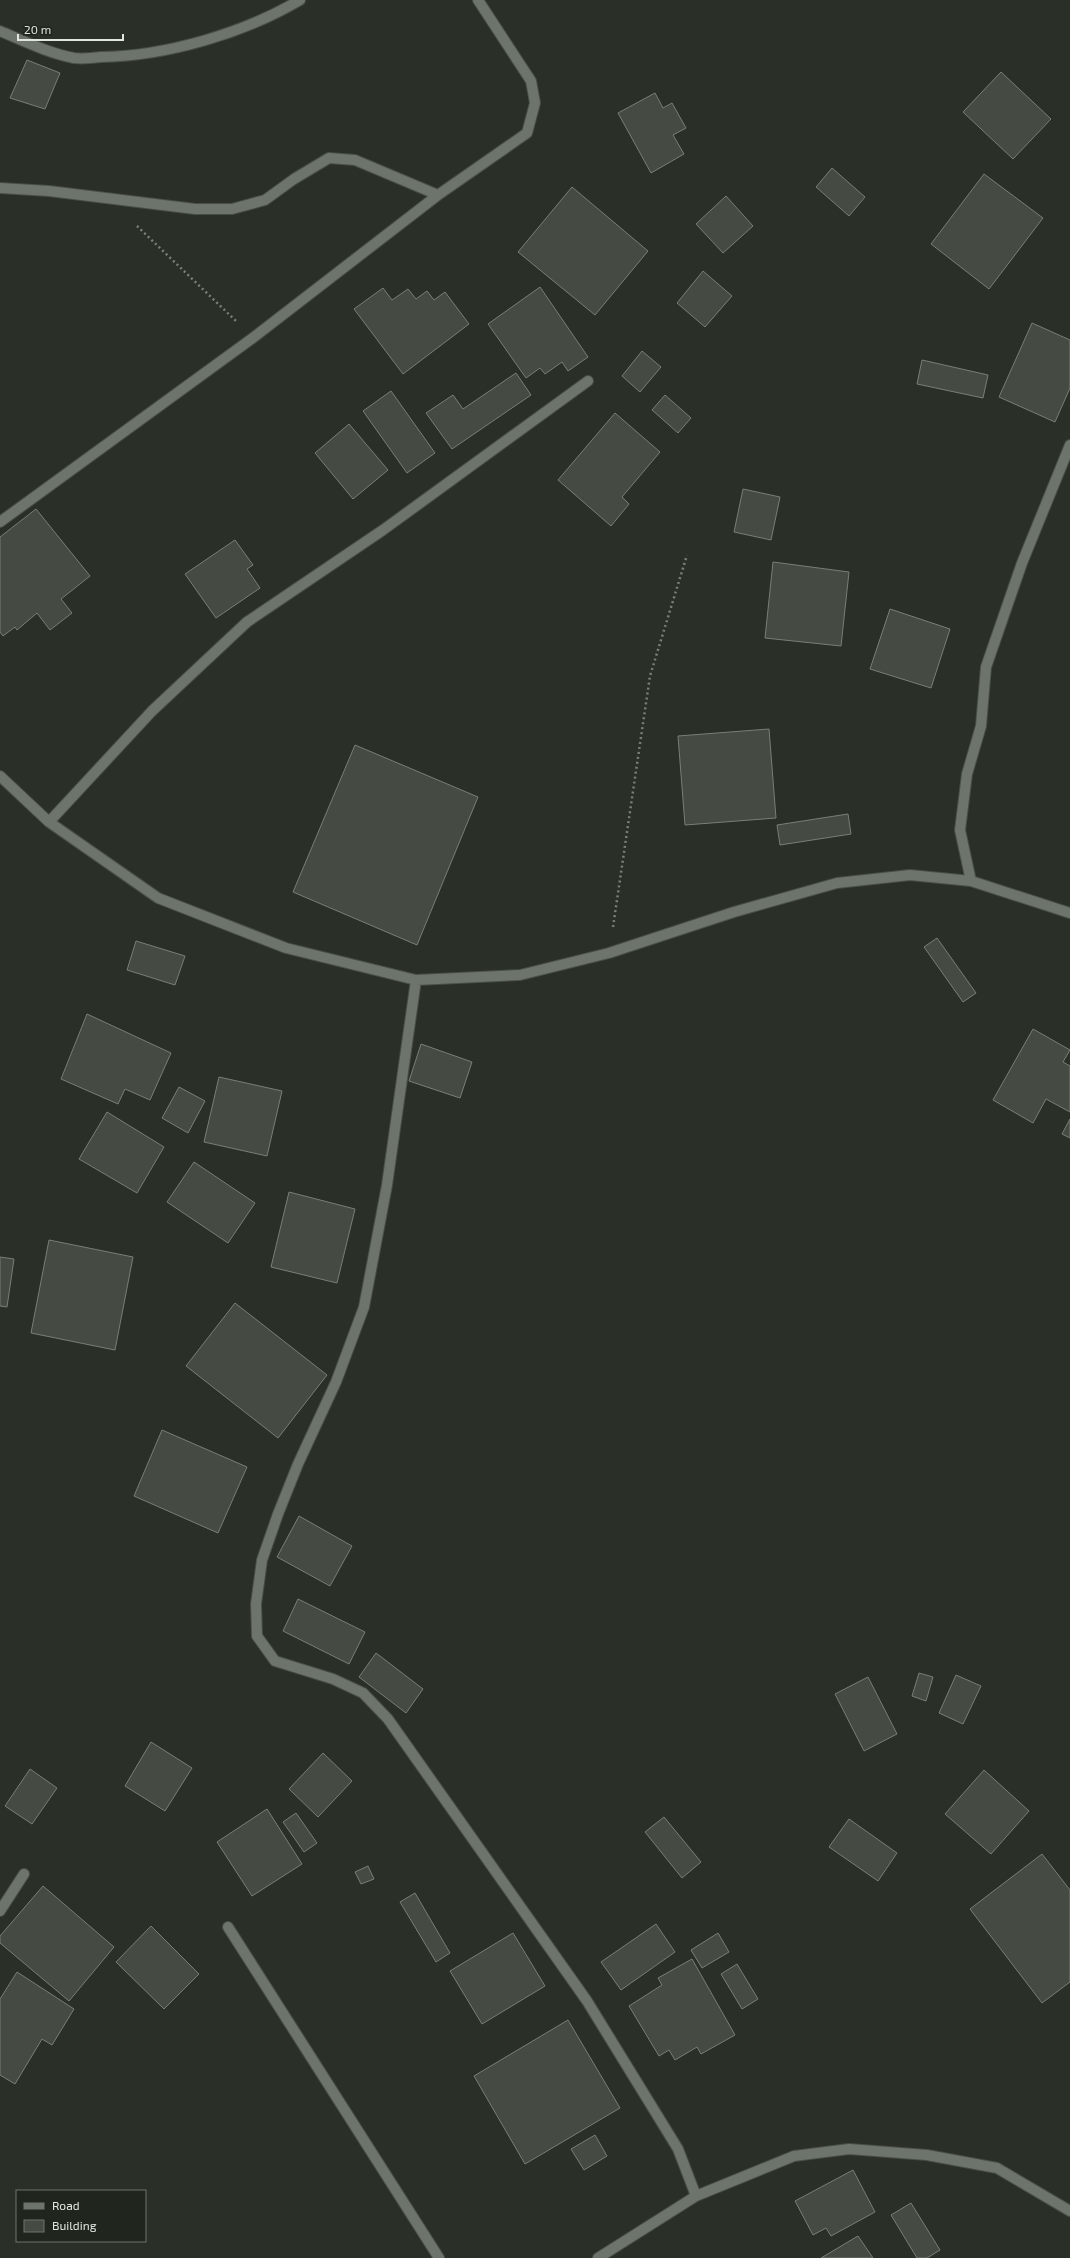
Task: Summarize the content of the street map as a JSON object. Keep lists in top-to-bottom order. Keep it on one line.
{"legend":["Road","Building"],"scale_bar":"20 m"}
